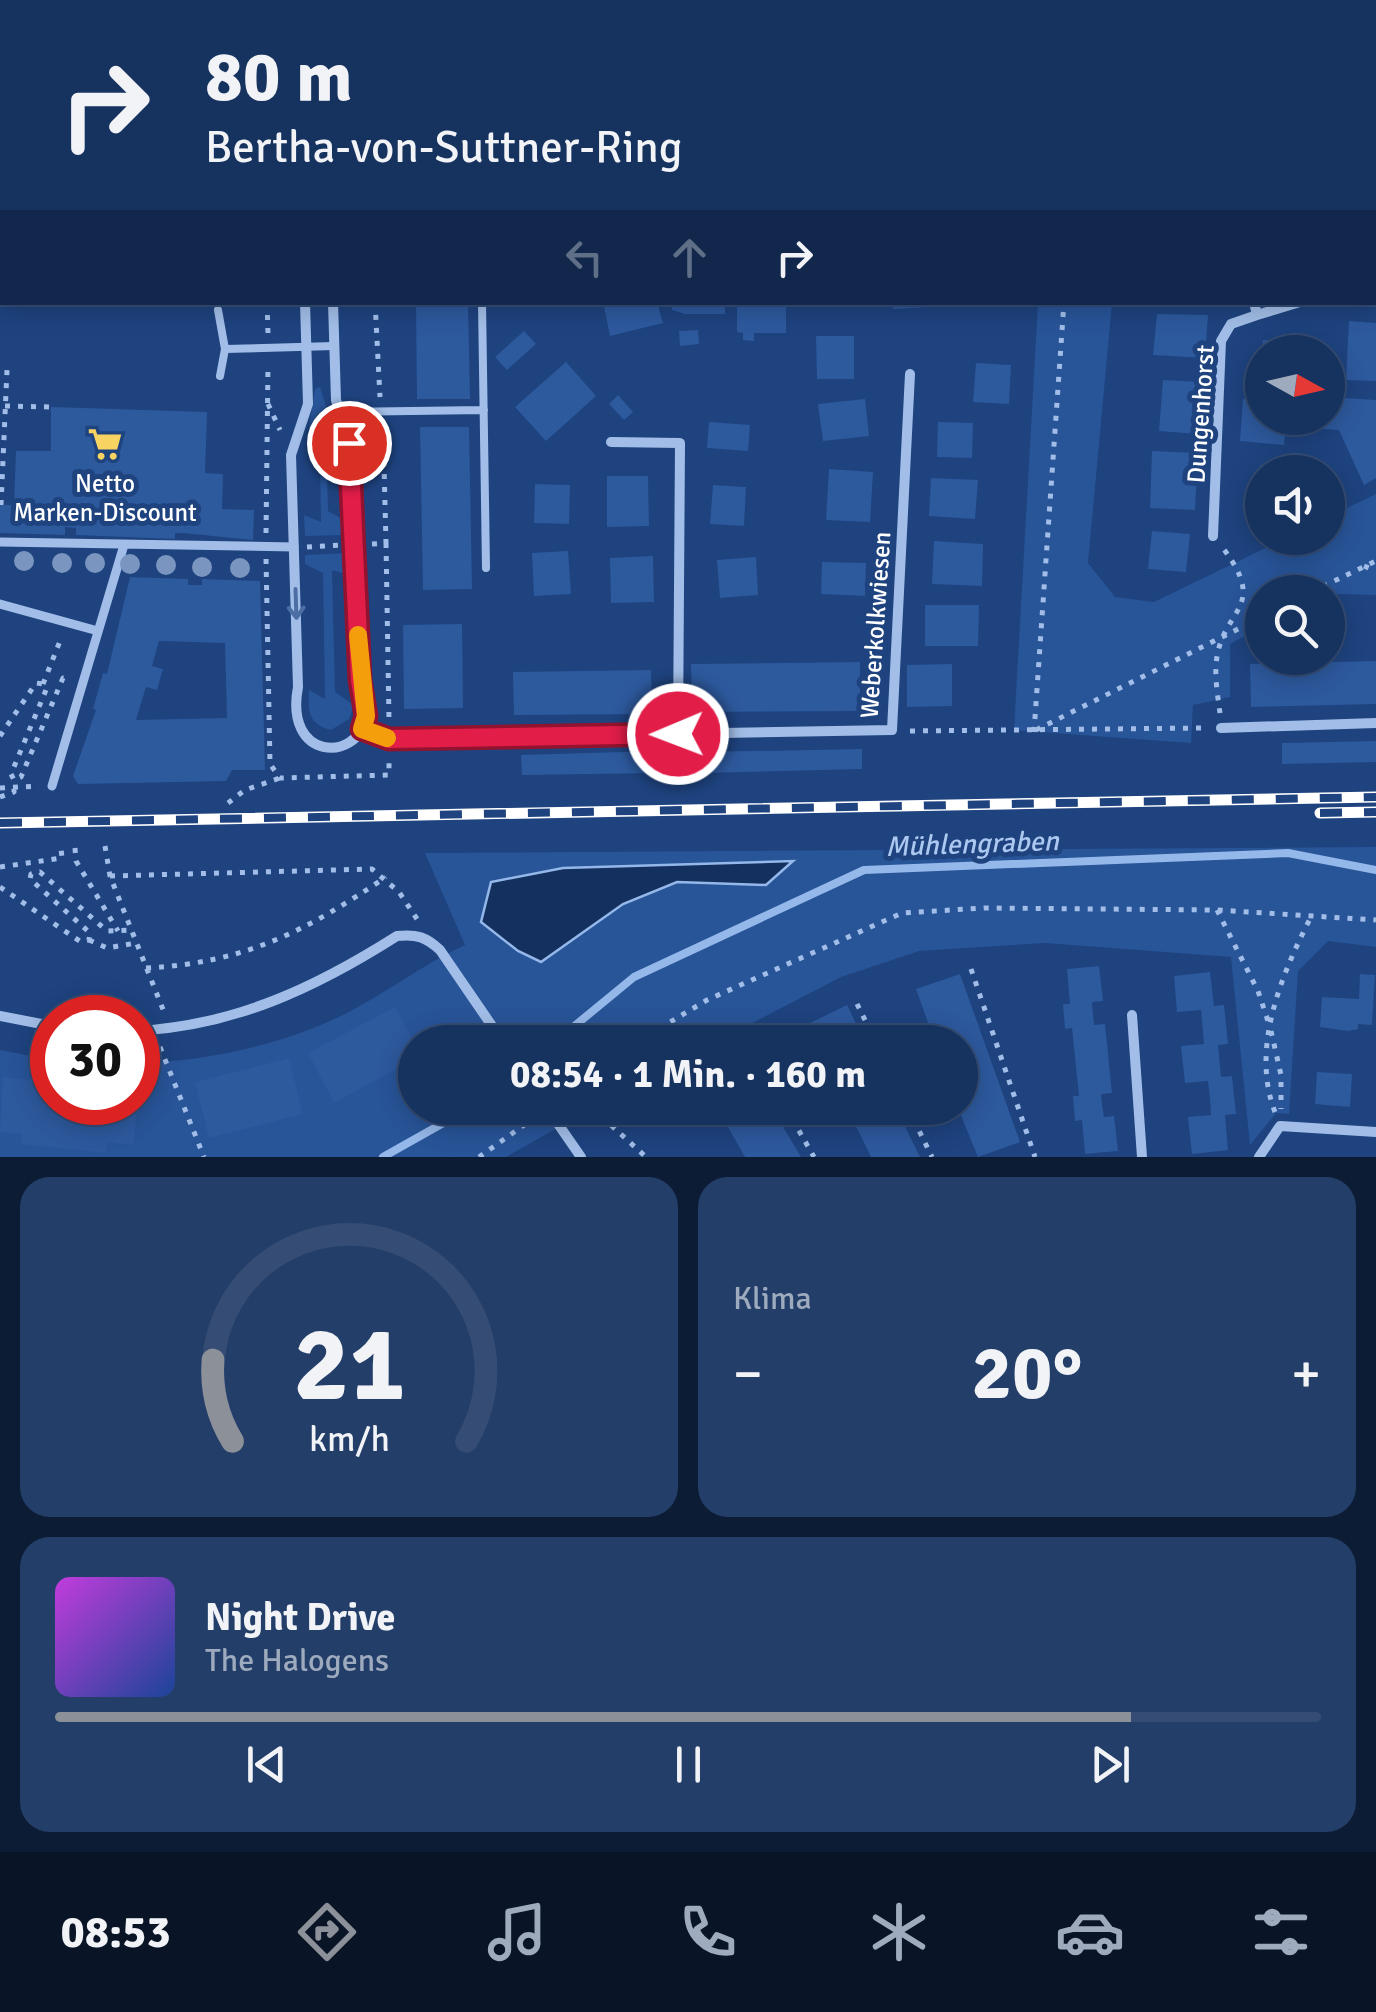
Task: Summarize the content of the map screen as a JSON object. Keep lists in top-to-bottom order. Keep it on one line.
{"streets":{"street":["Dungenhorst","Weberkolkwiesen"]},"water":["Mühlengraben"],"places":{"supermarket":["Netto Marken-Discount"]},"north":"right","page":{"turn":["80 m","Bertha-von-Suttner-Ring"],"limit":"30","trip":"08:54 · 1 Min. · 160 m","tile":"Klima","heat":["−","20°","+"],"song":["Night Drive","The Halogens"],"tabs":"08:53","gauge":["21","km/h"]}}
